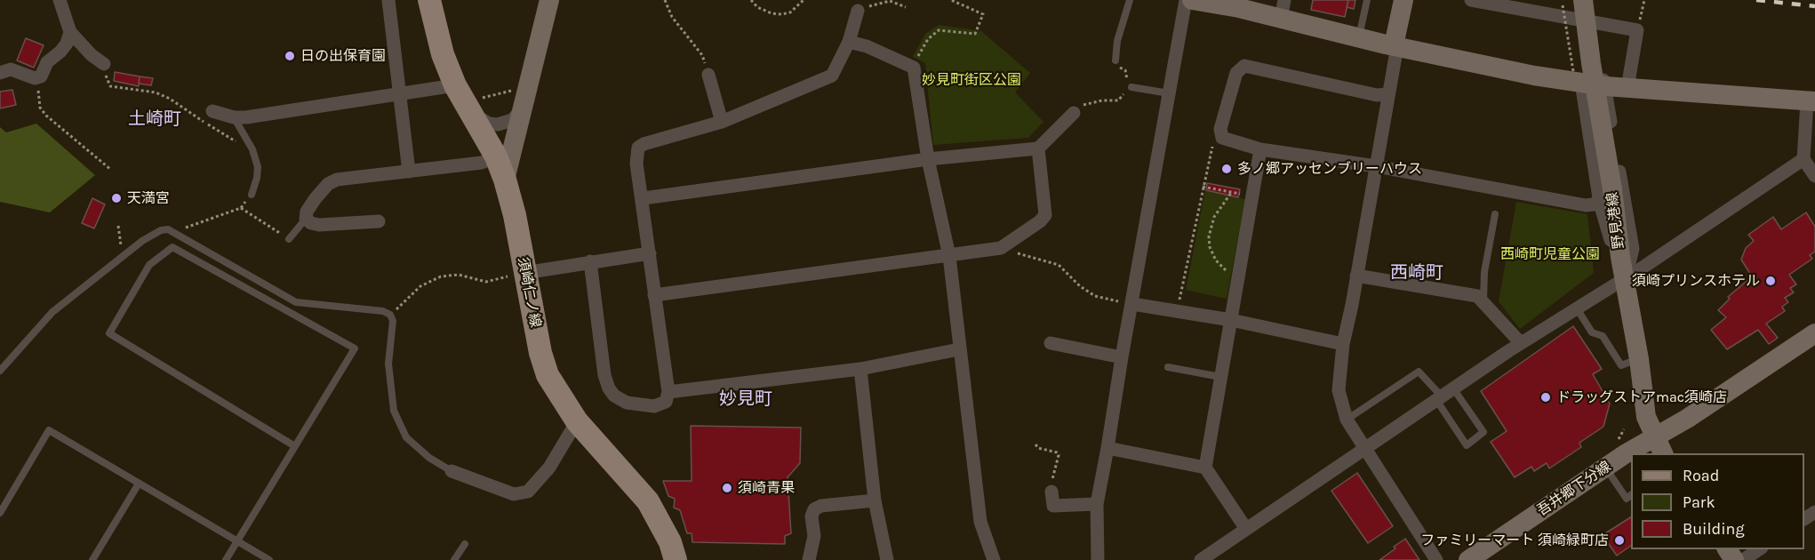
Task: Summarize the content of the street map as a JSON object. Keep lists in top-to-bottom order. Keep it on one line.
{"streets":{"main road":["野見港線","須崎仁ノ線","吾井郷下分線"]},"crossings":[["野見港線","吾井郷下分線"]],"districts":["土崎町","西崎町","妙見町"],"parks":["妙見町街区公園","西崎町児童公園"],"places":["日の出保育園","多ノ郷アッセンブリーハウス","天満宮","須崎プリンスホテル","ドラッグストアmac須崎店","須崎青果","ファミリーマート 須崎緑町店"],"legend":["Road","Park","Building"]}
